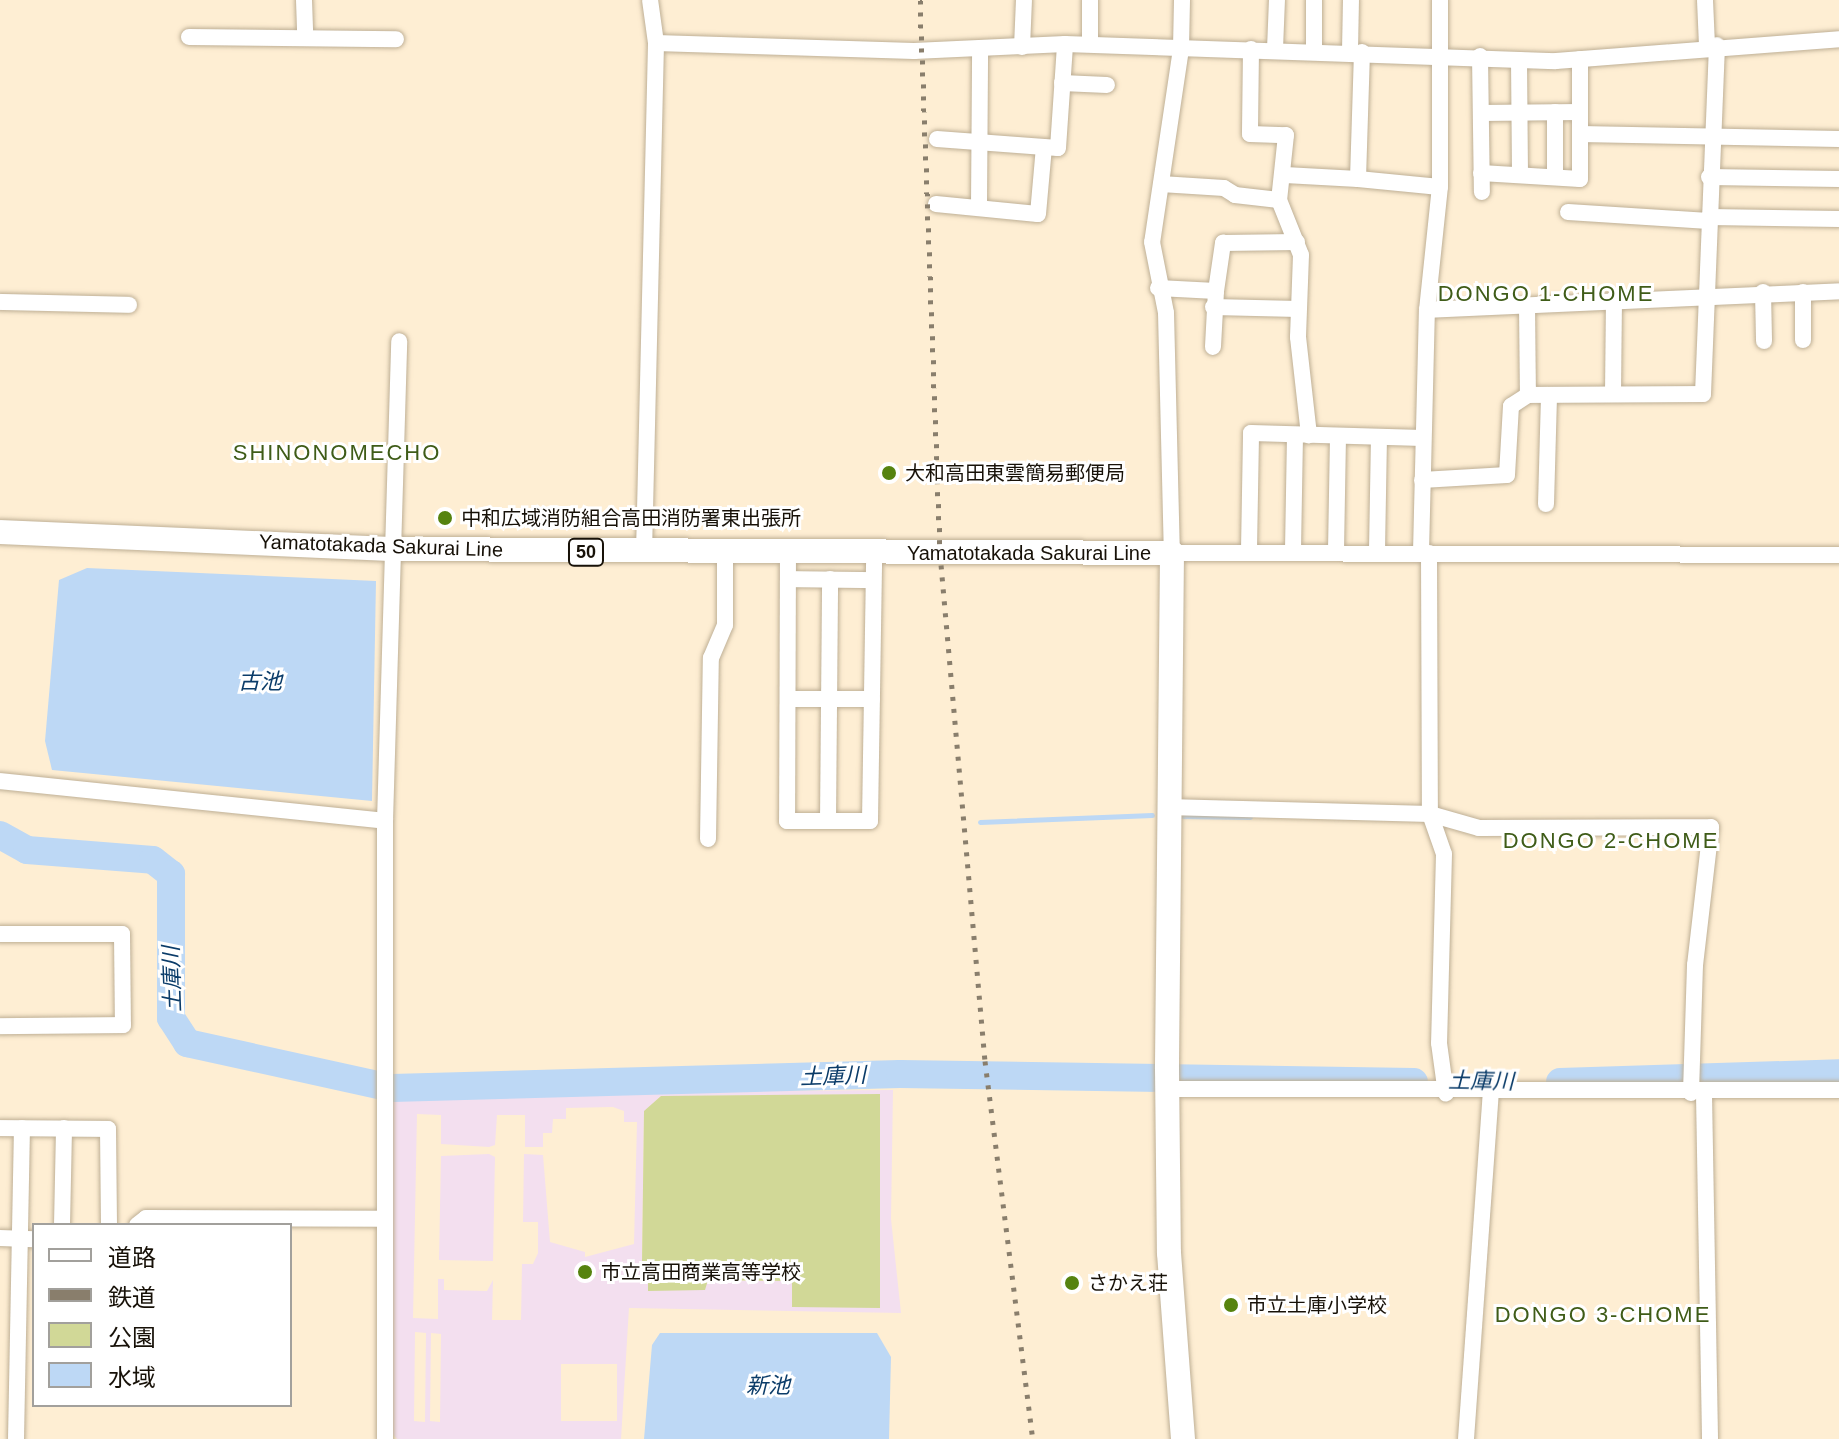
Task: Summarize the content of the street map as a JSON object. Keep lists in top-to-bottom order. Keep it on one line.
{"streets":{"main road":["Yamatotakada Sakurai Line","50"]},"districts":["DONGO 1-CHOME","SHINONOMECHO","DONGO 2-CHOME","DONGO 3-CHOME"],"water":["古池","土庫川","新池"],"places":["大和高田東雲簡易郵便局","中和広域消防組合高田消防署東出張所","市立高田商業高等学校","さかえ荘","市立土庫小学校"],"legend":["道路","鉄道","公園","水域"]}
